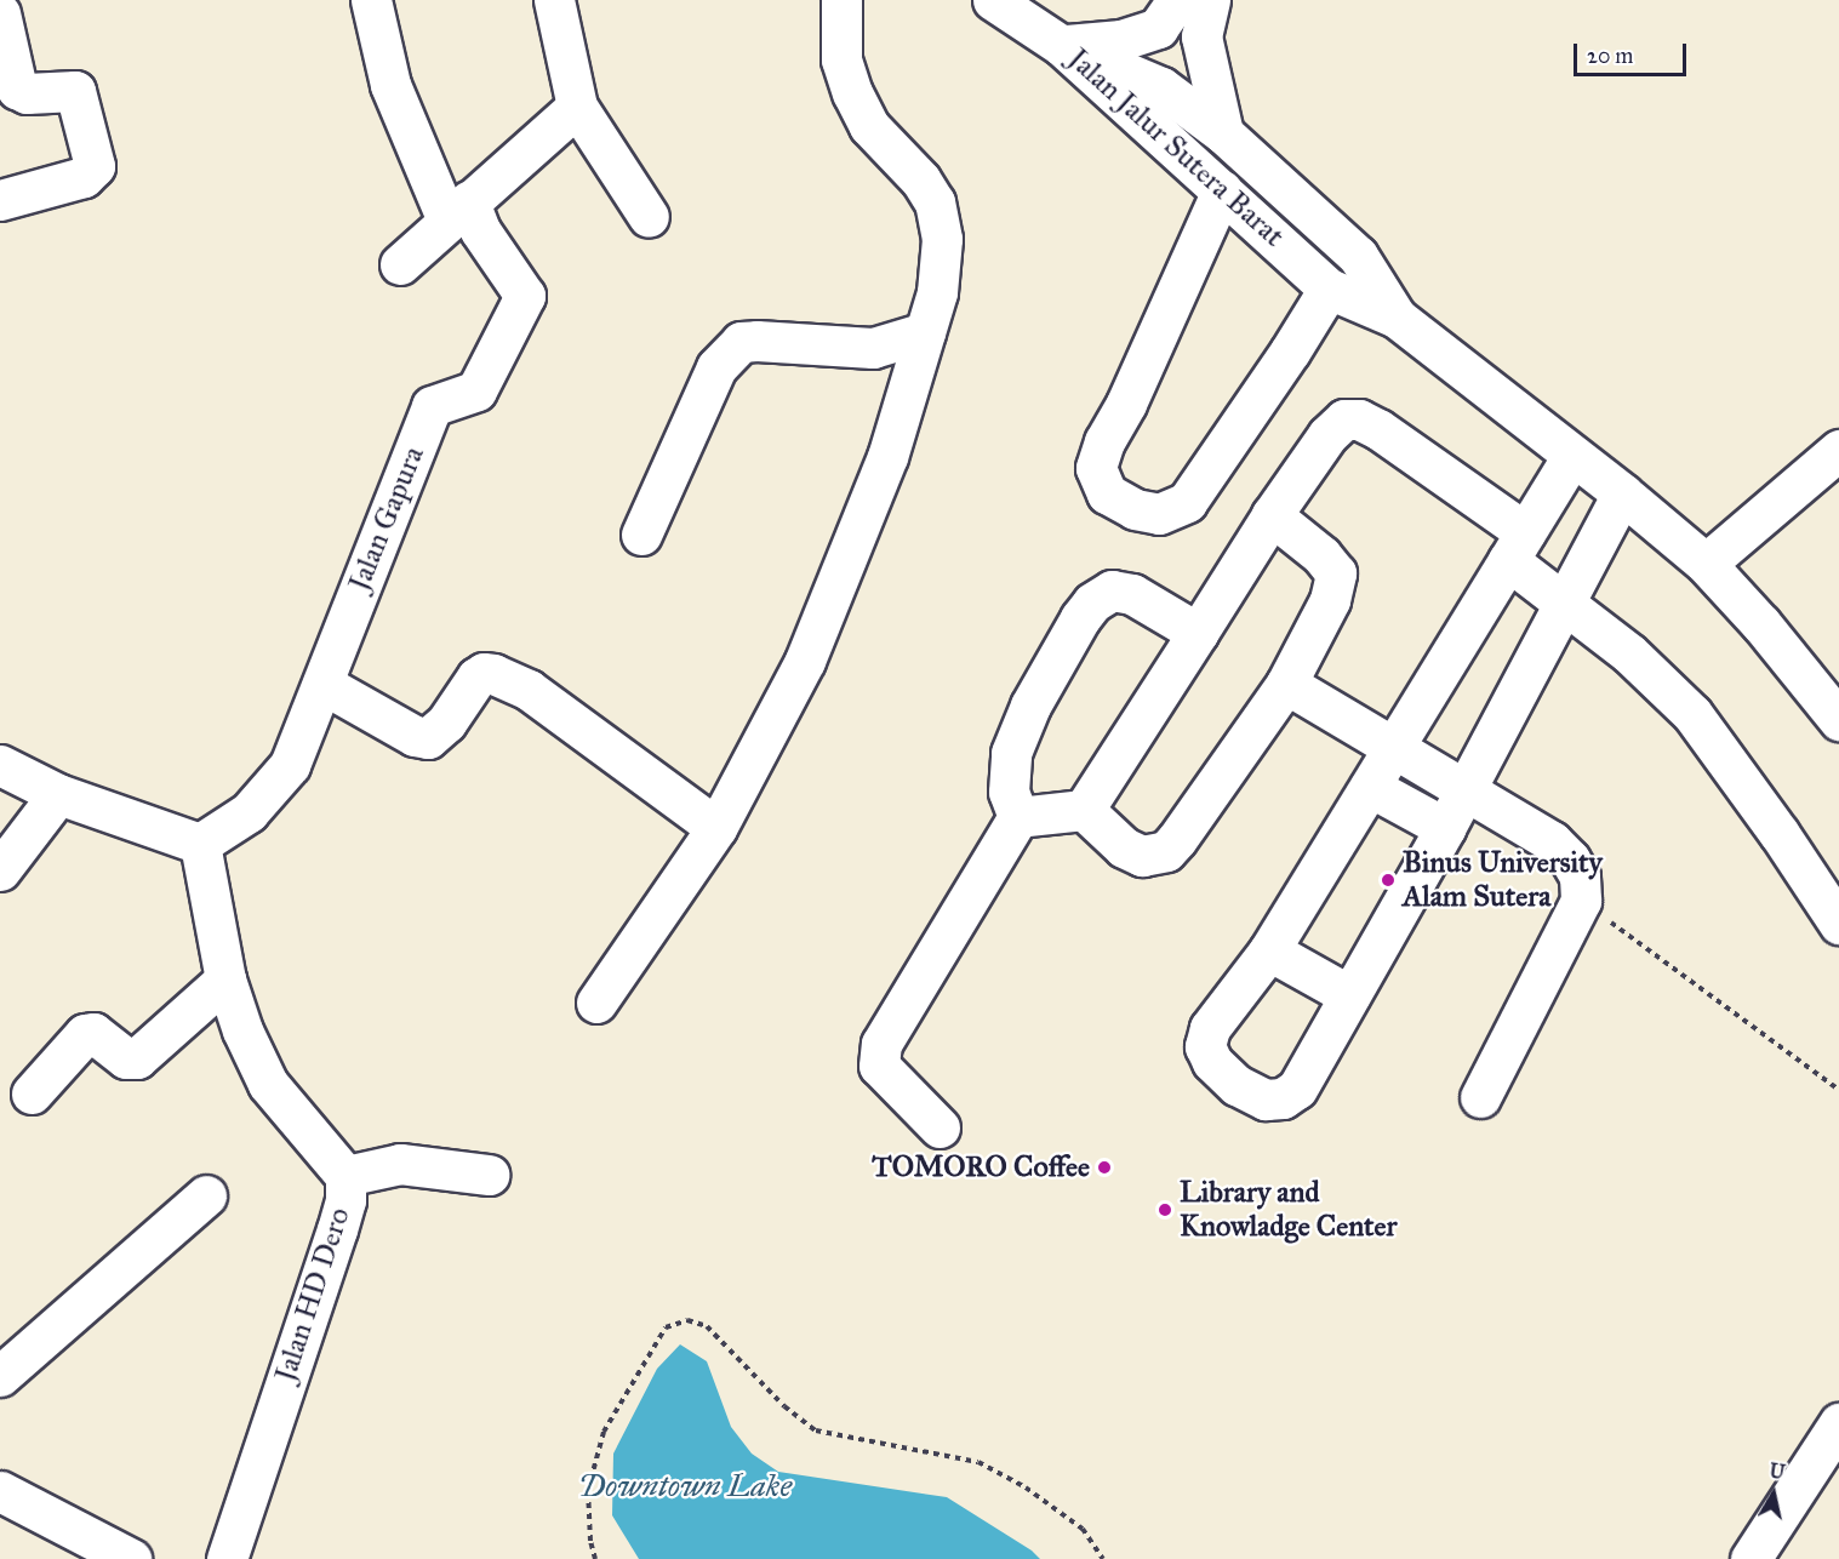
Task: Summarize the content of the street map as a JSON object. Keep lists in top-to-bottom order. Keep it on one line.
{"streets":{"street":["Jalan Jalur Sutera Barat","Jalan Gapura","Jalan HD Dero"]},"crossings":[["Jalan Gapura","Jalan HD Dero"]],"water":["Downtown Lake"],"places":["Binus University Alam Sutera","TOMORO Coffee","Library and Knowladge Center"],"scale_bar":"20 m","north":"top"}
